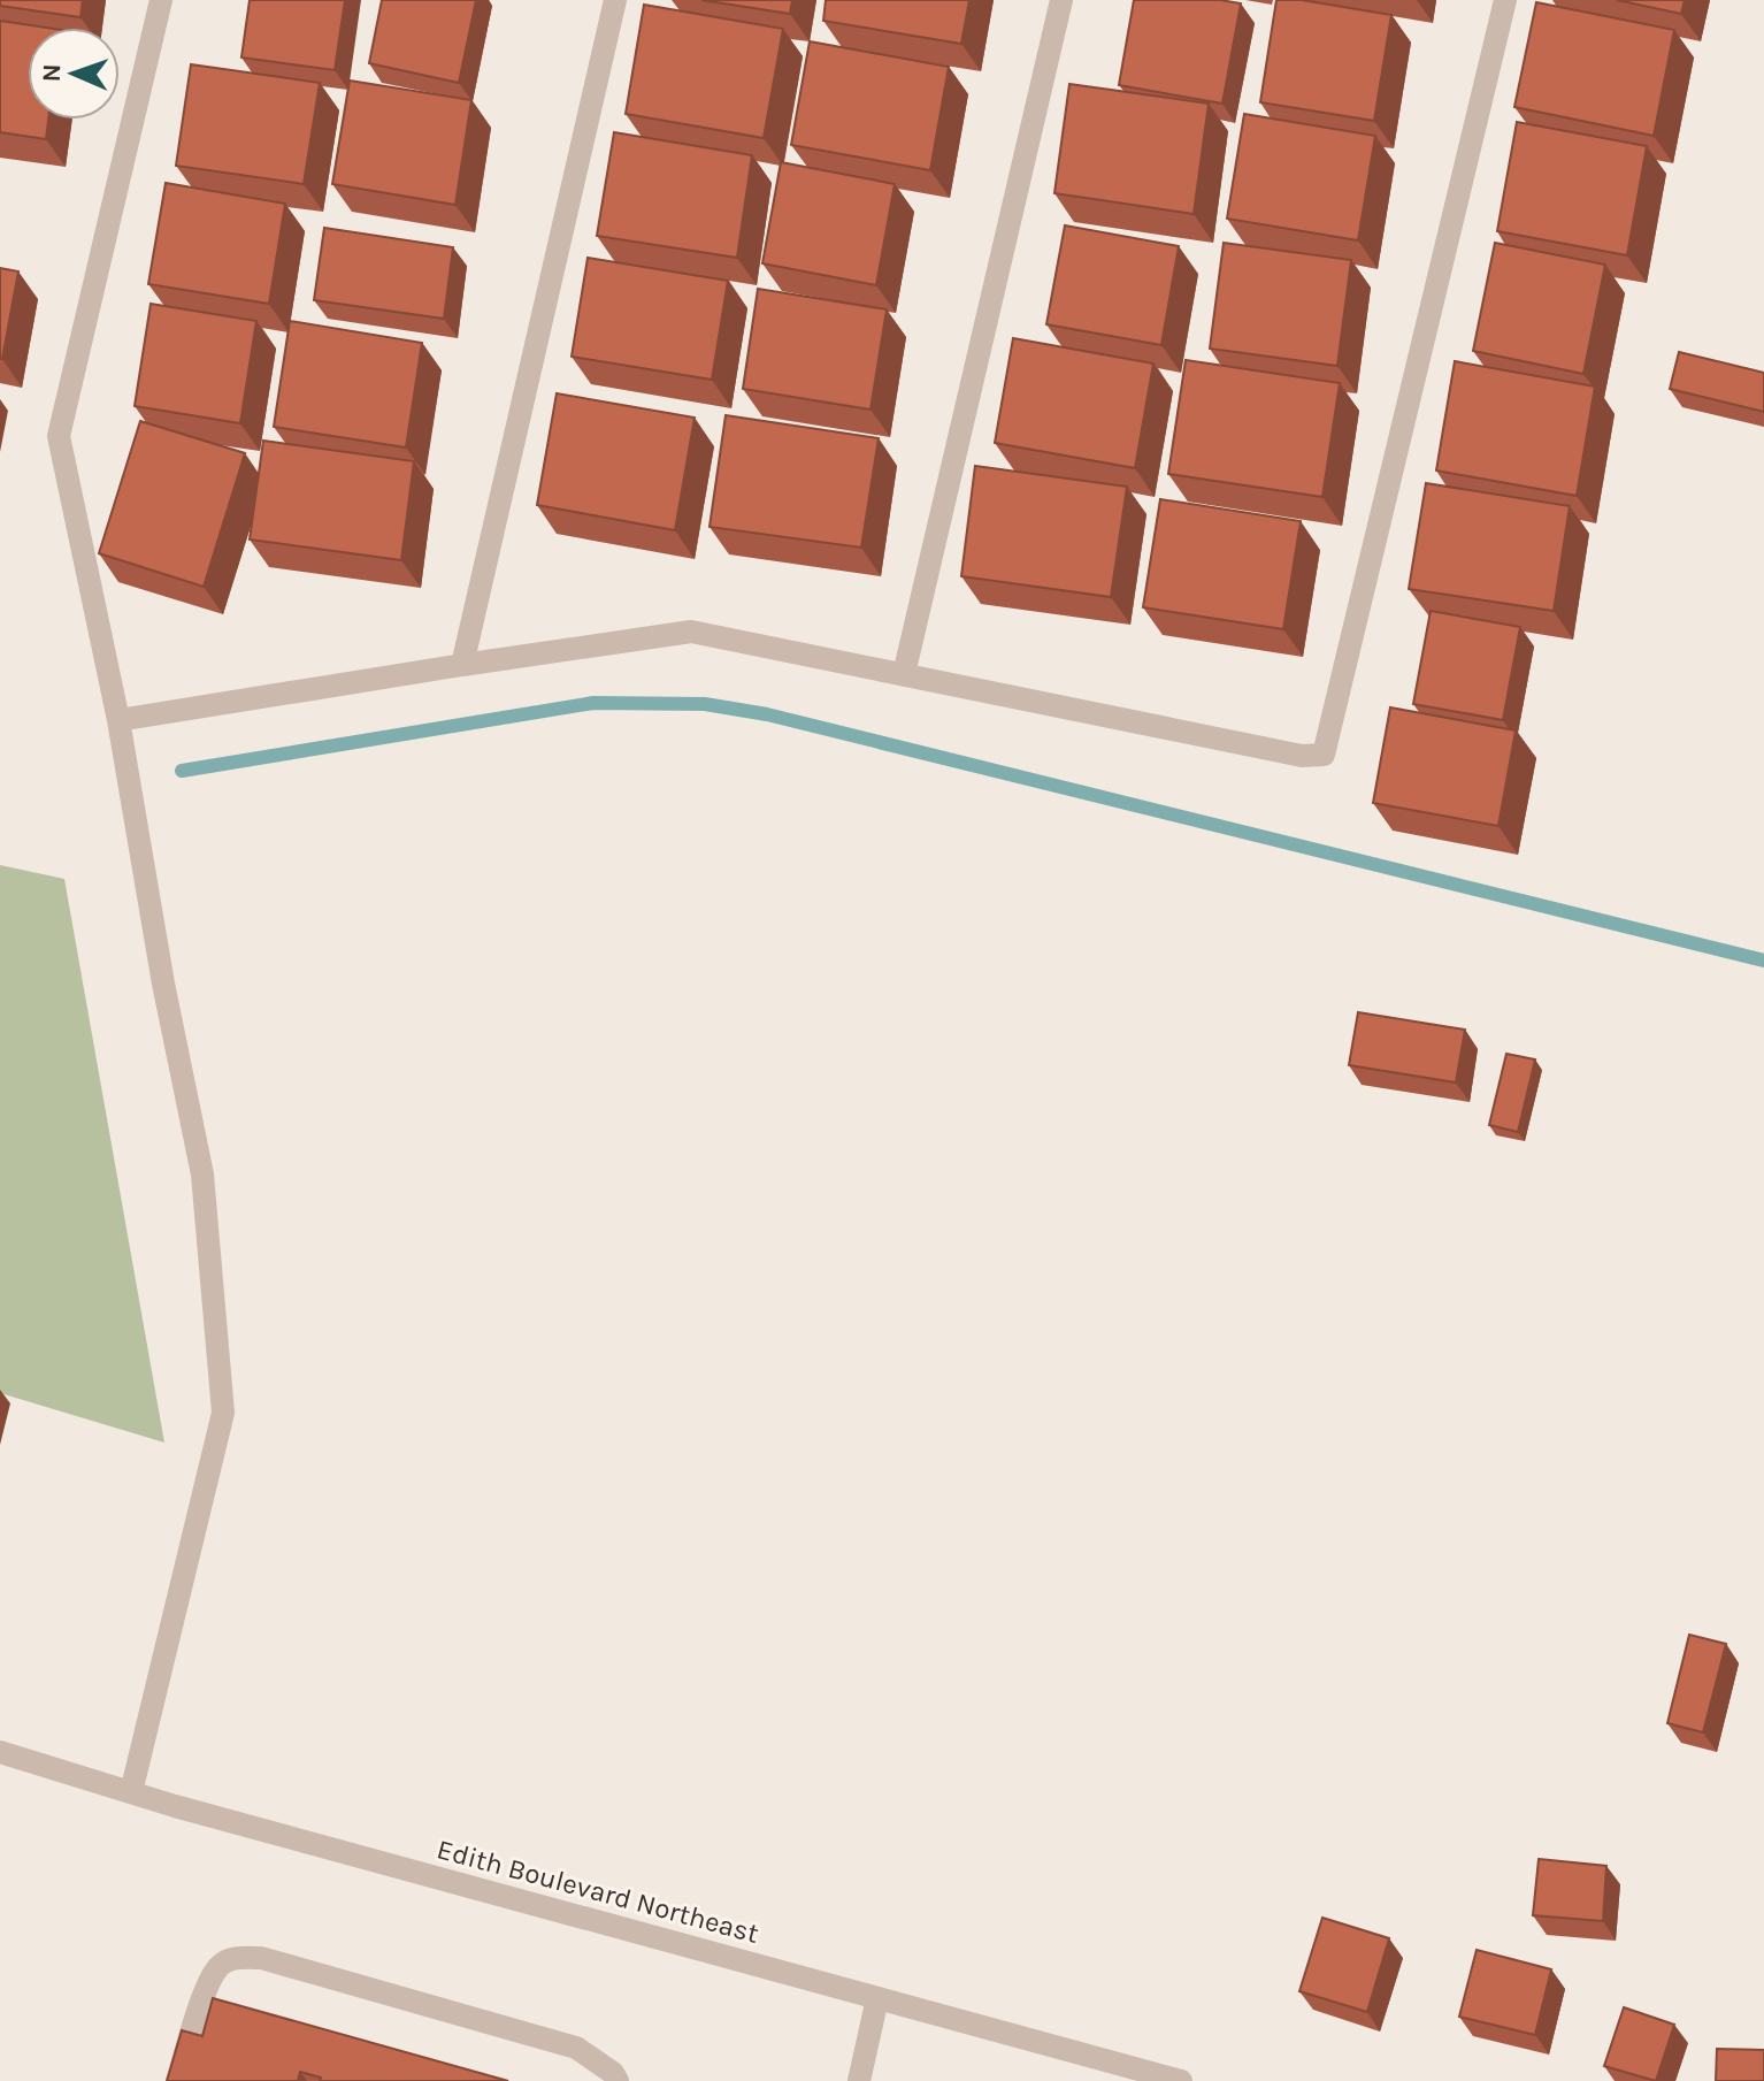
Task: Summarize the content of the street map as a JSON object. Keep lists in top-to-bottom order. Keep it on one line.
{"streets":{"street":["Edith Boulevard Northeast"]},"north":"left"}
